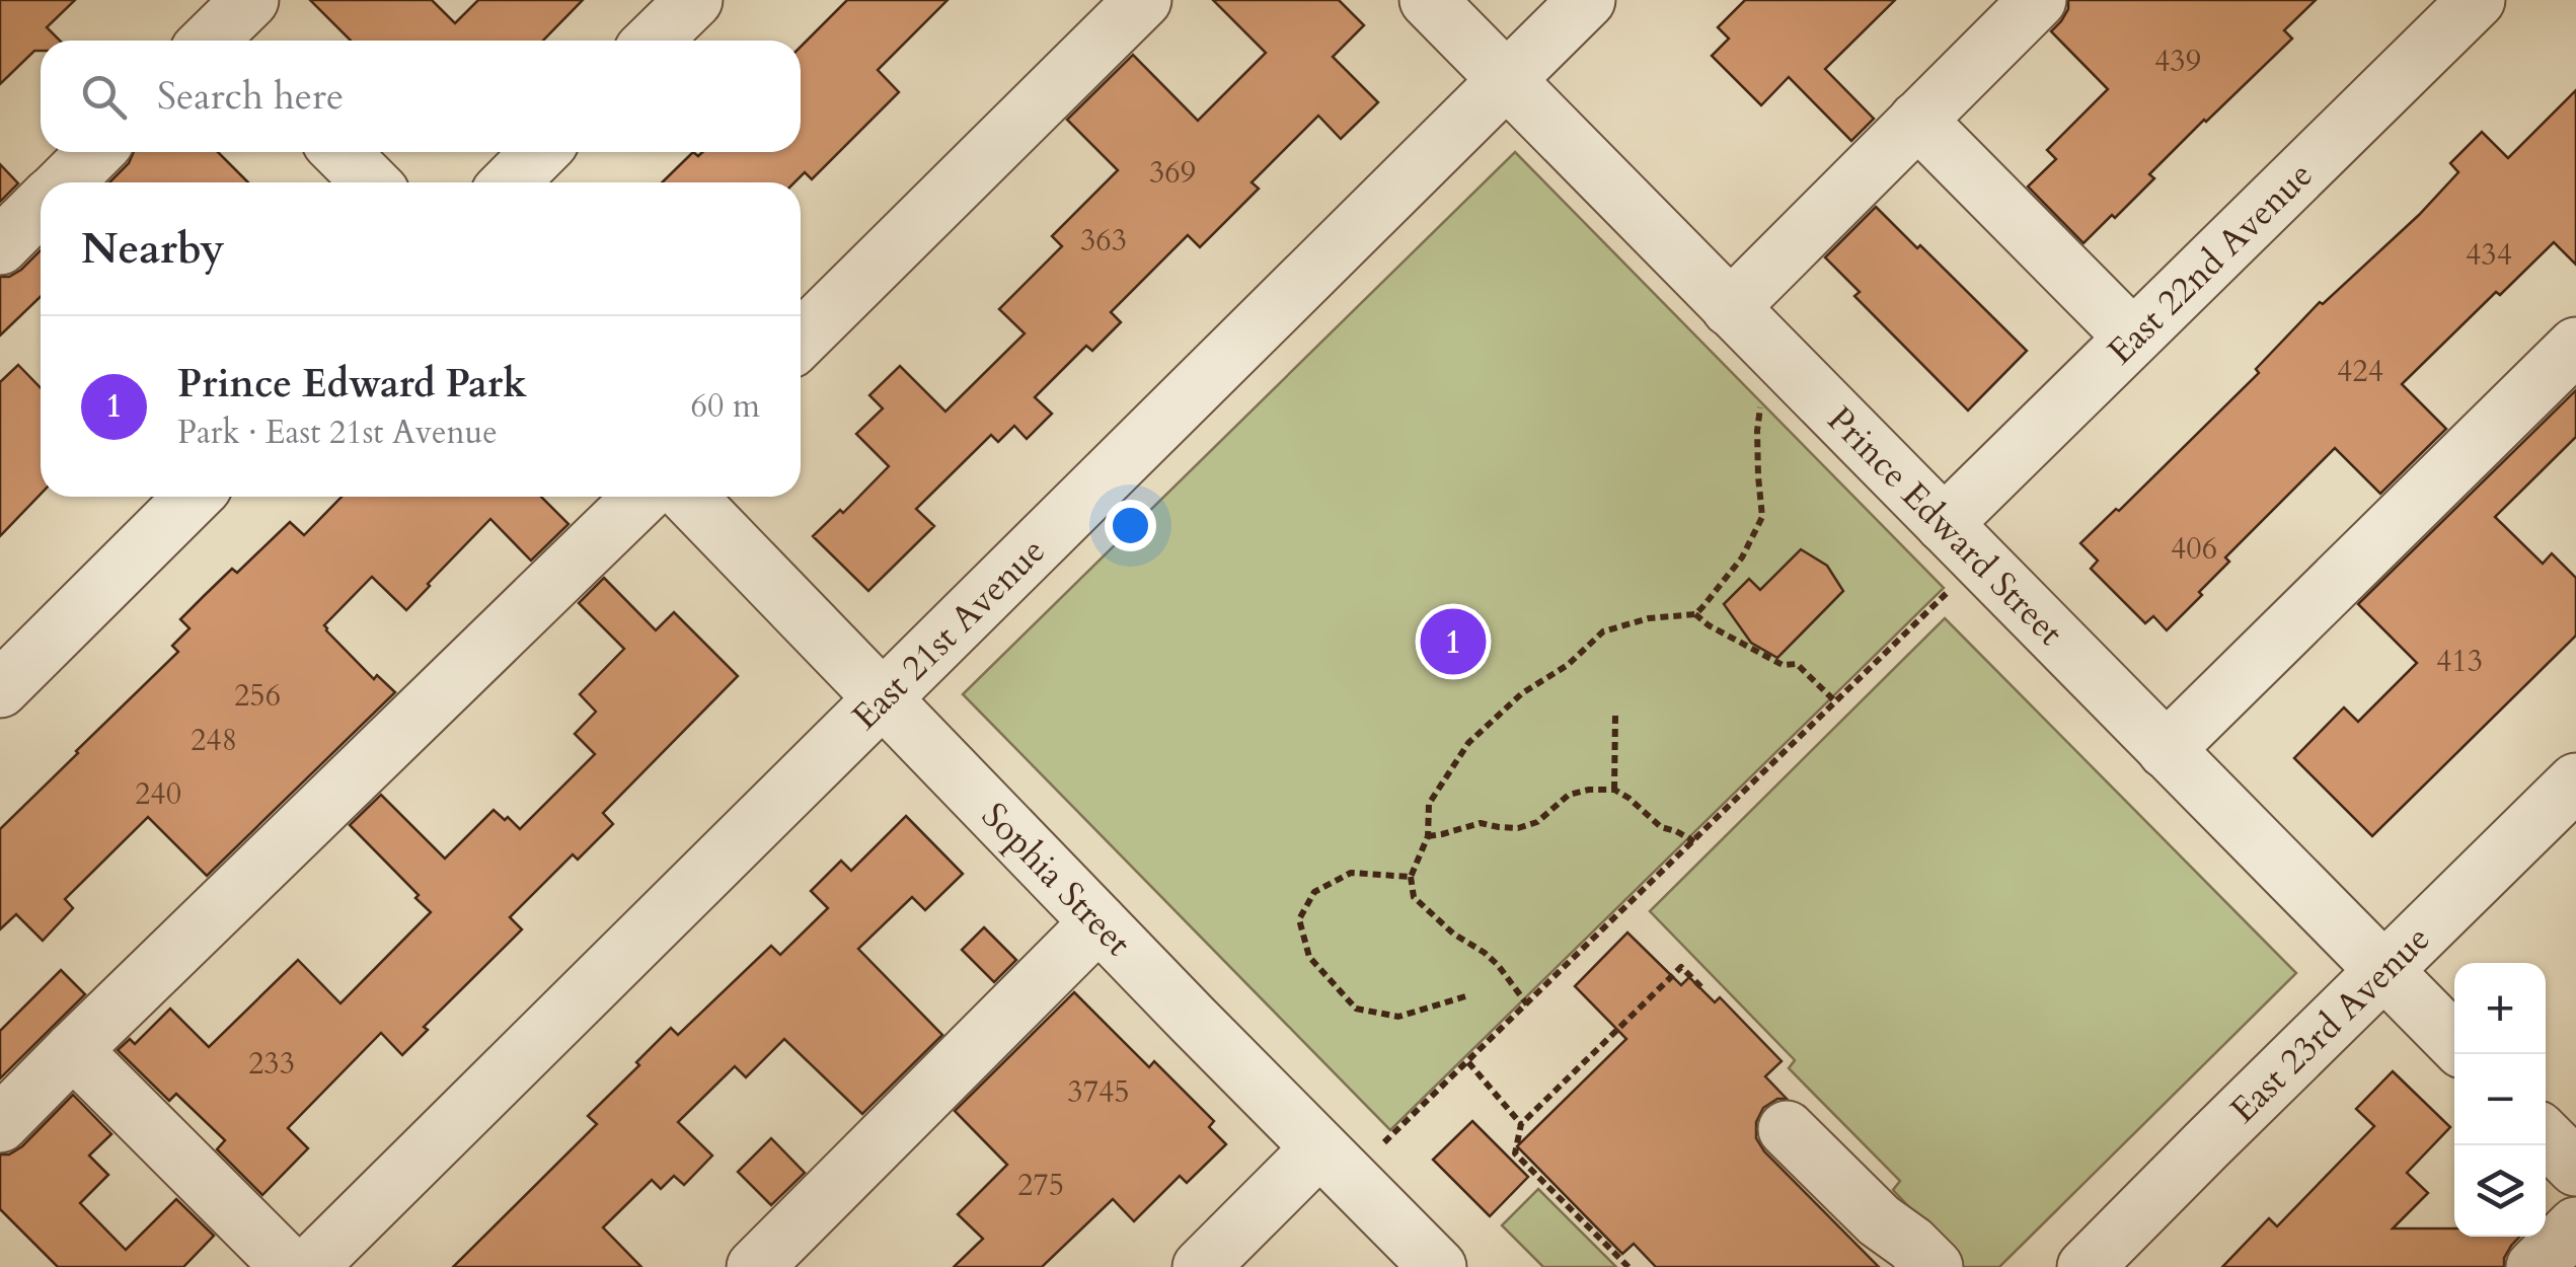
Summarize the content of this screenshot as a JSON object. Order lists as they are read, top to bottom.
{
  "streets": {
    "street": [
      "East 22nd Avenue",
      "Prince Edward Street",
      "East 21st Avenue",
      "Sophia Street",
      "East 23rd Avenue"
    ]
  },
  "crossings": [
    ["East 22nd Avenue", "Prince Edward Street"],
    ["Prince Edward Street", "East 21st Avenue"],
    ["Prince Edward Street", "East 23rd Avenue"],
    ["East 21st Avenue", "Sophia Street"]
  ],
  "house_numbers": [
    "439",
    "369",
    "363",
    "434",
    "424",
    "406",
    "413",
    "256",
    "248",
    "240",
    "233",
    "3745",
    "275"
  ],
  "page": {
    "search": "Search here",
    "heading": "Nearby",
    "list": [
      {
        "mark": "1",
        "name": "Prince Edward Park",
        "note": "Park · East 21st Avenue",
        "value": "60 m"
      }
    ],
    "pins": "1",
    "map_buttons": ["+", "−"]
  }
}
